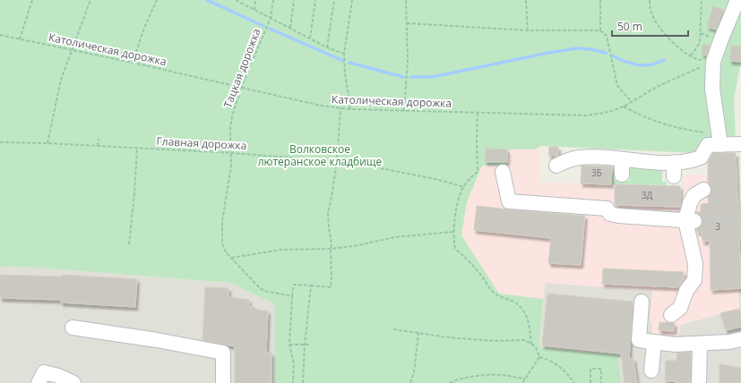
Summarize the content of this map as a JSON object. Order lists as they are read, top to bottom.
{
  "streets": {
    "path": ["Католическая дорожка", "Тацкая дорожка", "Главная дорожка"]
  },
  "crossings": [
    ["Католическая дорожка", "Тацкая дорожка"],
    ["Тацкая дорожка", "Главная дорожка"]
  ],
  "parks": ["Волковское лютеранское кладбище"],
  "house_numbers": ["3Б", "3Д", "3"],
  "scale_bar": "50 m"
}
